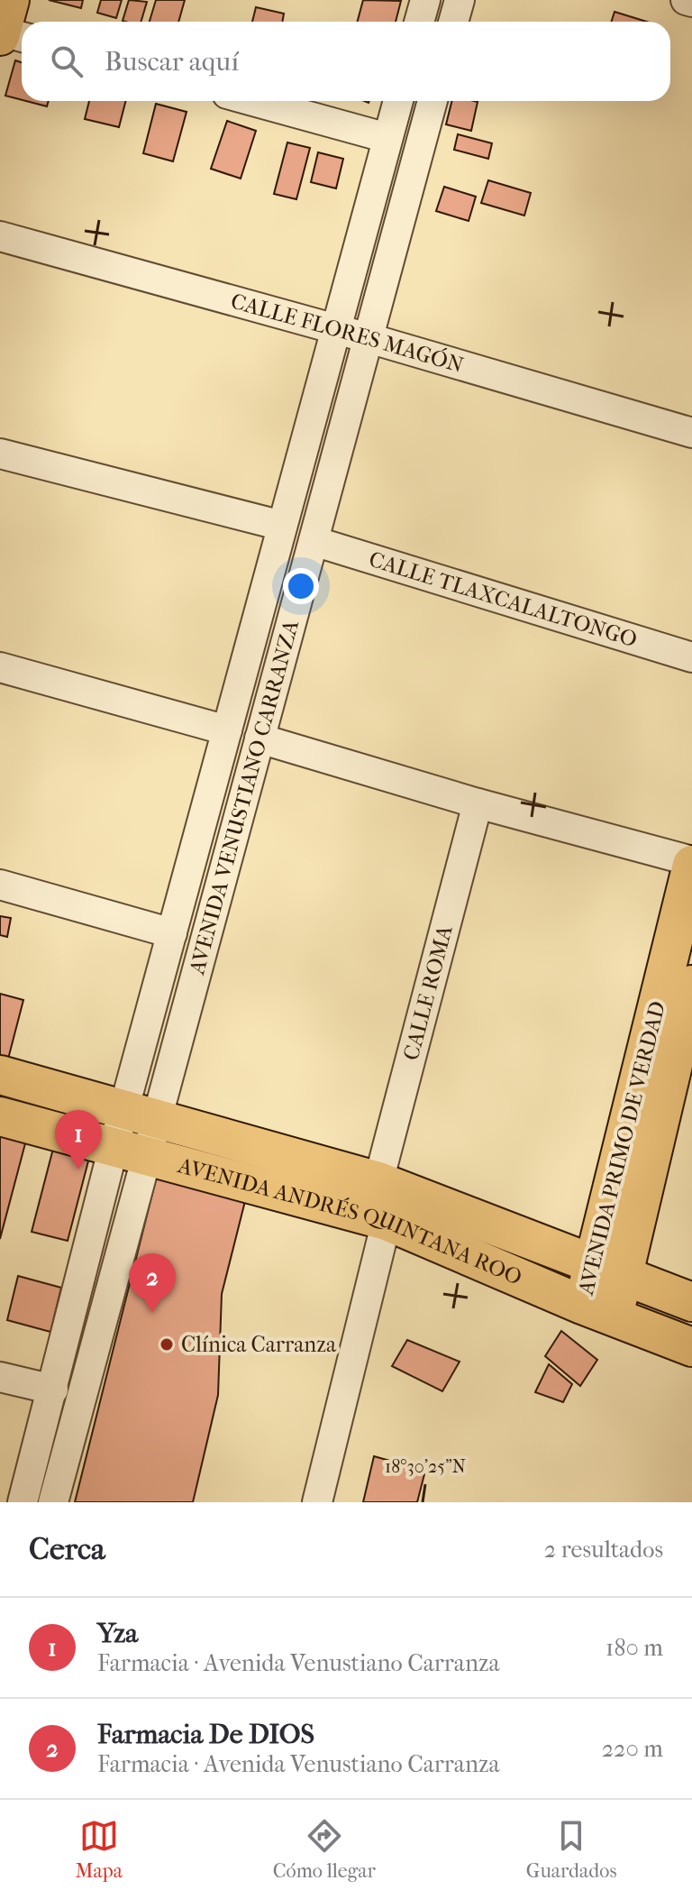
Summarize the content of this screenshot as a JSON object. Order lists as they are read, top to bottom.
{
  "streets": {
    "main road": ["AVENIDA PRIMO DE VERDAD", "AVENIDA ANDRÉS QUINTANA ROO"],
    "street": [
      "CALLE FLORES MAGÓN",
      "CALLE TLAXCALALTONGO",
      "AVENIDA VENUSTIANO CARRANZA",
      "CALLE ROMA"
    ]
  },
  "crossings": [
    ["CALLE FLORES MAGÓN", "AVENIDA VENUSTIANO CARRANZA"],
    ["CALLE TLAXCALALTONGO", "AVENIDA VENUSTIANO CARRANZA"],
    ["AVENIDA VENUSTIANO CARRANZA", "AVENIDA ANDRÉS QUINTANA ROO"],
    ["CALLE ROMA", "AVENIDA ANDRÉS QUINTANA ROO"],
    ["AVENIDA PRIMO DE VERDAD", "AVENIDA ANDRÉS QUINTANA ROO"]
  ],
  "places": ["Clínica Carranza"],
  "page": {
    "search": "Buscar aquí",
    "pins": ["1", "2"],
    "heading": ["Cerca", "2 resultados"],
    "list": [
      {
        "mark": "1",
        "name": "Yza",
        "note": "Farmacia · Avenida Venustiano Carranza",
        "value": "180 m"
      },
      {
        "mark": "2",
        "name": "Farmacia De DIOS",
        "note": "Farmacia · Avenida Venustiano Carranza",
        "value": "220 m"
      }
    ],
    "nav": ["Mapa", "Cómo llegar", "Guardados"]
  },
  "coordinates": ["18°30'25\"N"]
}
